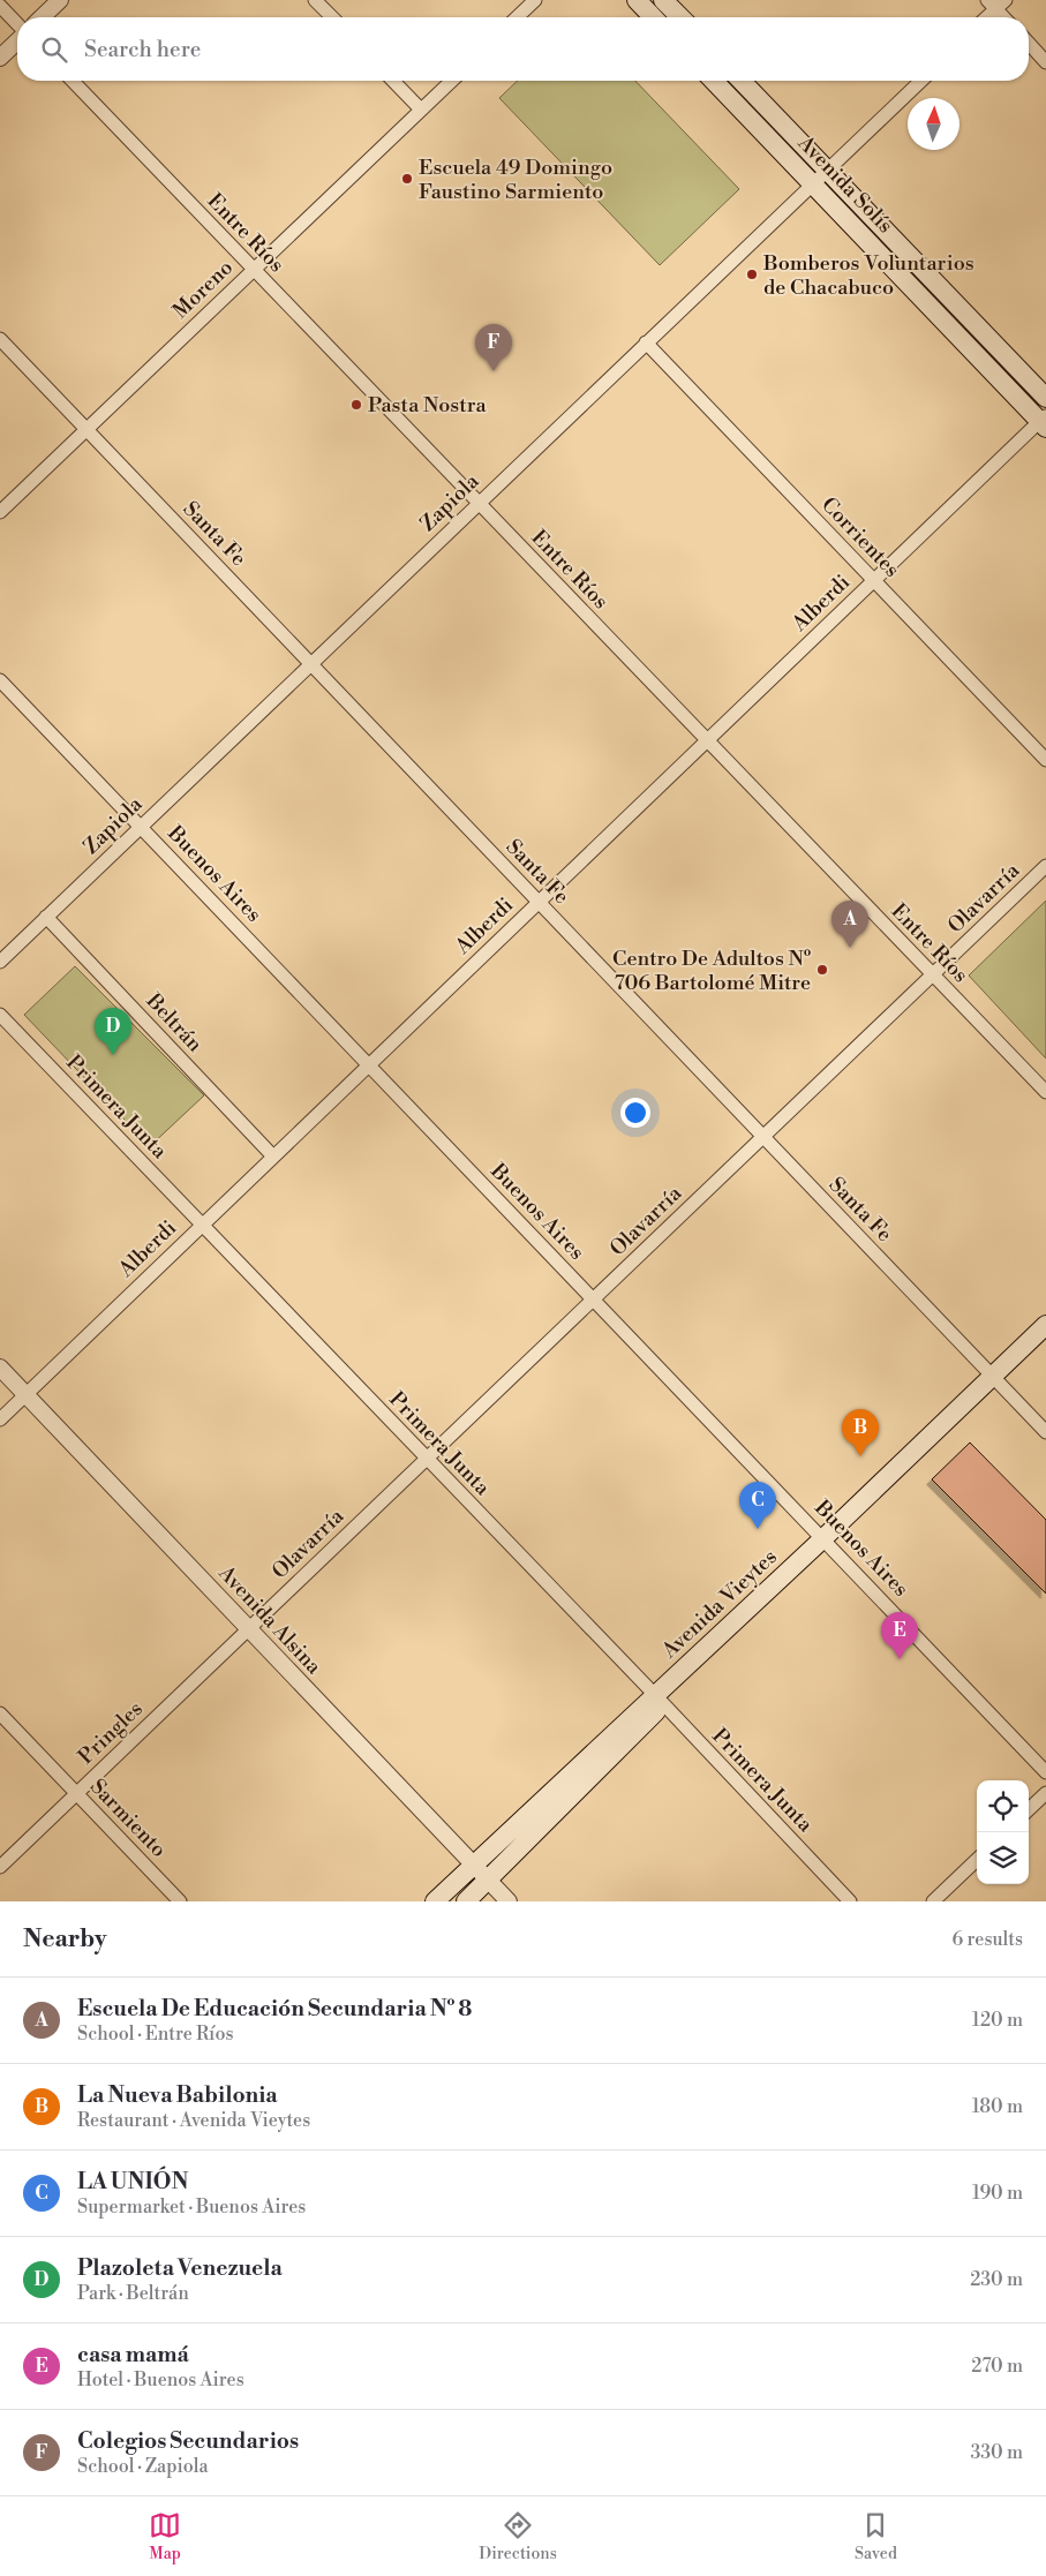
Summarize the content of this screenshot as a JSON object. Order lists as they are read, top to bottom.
{
  "streets": {
    "main road": ["Avenida Solís", "Avenida Vieytes"],
    "street": [
      "Entre Ríos",
      "Moreno",
      "Zapiola",
      "Santa Fe",
      "Corrientes",
      "Alberdi",
      "Buenos Aires",
      "Olavarría",
      "Beltrán",
      "Primera Junta",
      "Avenida Alsina",
      "Pringles",
      "Sarmiento"
    ]
  },
  "crossings": [
    ["Avenida Solís", "Zapiola"],
    ["Avenida Solís", "Alberdi"],
    ["Entre Ríos", "Moreno"],
    ["Entre Ríos", "Zapiola"],
    ["Entre Ríos", "Alberdi"],
    ["Entre Ríos", "Olavarría"],
    ["Moreno", "Santa Fe"],
    ["Zapiola", "Santa Fe"],
    ["Zapiola", "Corrientes"],
    ["Zapiola", "Buenos Aires"],
    ["Zapiola", "Beltrán"],
    ["Santa Fe", "Alberdi"],
    ["Santa Fe", "Olavarría"],
    ["Santa Fe", "Avenida Vieytes"],
    ["Corrientes", "Alberdi"],
    ["Alberdi", "Buenos Aires"],
    ["Alberdi", "Beltrán"],
    ["Alberdi", "Primera Junta"],
    ["Alberdi", "Avenida Alsina"],
    ["Buenos Aires", "Olavarría"],
    ["Buenos Aires", "Avenida Vieytes"],
    ["Olavarría", "Primera Junta"],
    ["Olavarría", "Avenida Alsina"],
    ["Olavarría", "Pringles"],
    ["Primera Junta", "Avenida Vieytes"],
    ["Avenida Vieytes", "Avenida Alsina"],
    ["Avenida Alsina", "Pringles"],
    ["Pringles", "Sarmiento"]
  ],
  "places": [
    "Escuela 49 Domingo Faustino Sarmiento",
    "Bomberos Voluntarios de Chacabuco",
    "Pasta Nostra",
    "Centro De Adultos Nº 706 Bartolomé Mitre"
  ],
  "north": "top",
  "page": {
    "search": "Search here",
    "pins": [
      "F",
      "A",
      "D",
      "B",
      "C",
      "E"
    ],
    "heading": ["Nearby", "6 results"],
    "list": [
      {
        "mark": "A",
        "name": "Escuela De Educación Secundaria Nº 8",
        "note": "School · Entre Ríos",
        "value": "120 m"
      },
      {
        "mark": "B",
        "name": "La Nueva Babilonia",
        "note": "Restaurant · Avenida Vieytes",
        "value": "180 m"
      },
      {
        "mark": "C",
        "name": "LA UNIÓN",
        "note": "Supermarket · Buenos Aires",
        "value": "190 m"
      },
      {
        "mark": "D",
        "name": "Plazoleta Venezuela",
        "note": "Park · Beltrán",
        "value": "230 m"
      },
      {
        "mark": "E",
        "name": "casa mamá",
        "note": "Hotel · Buenos Aires",
        "value": "270 m"
      },
      {
        "mark": "F",
        "name": "Colegios Secundarios",
        "note": "School · Zapiola",
        "value": "330 m"
      }
    ],
    "nav": ["Map", "Directions", "Saved"]
  }
}
